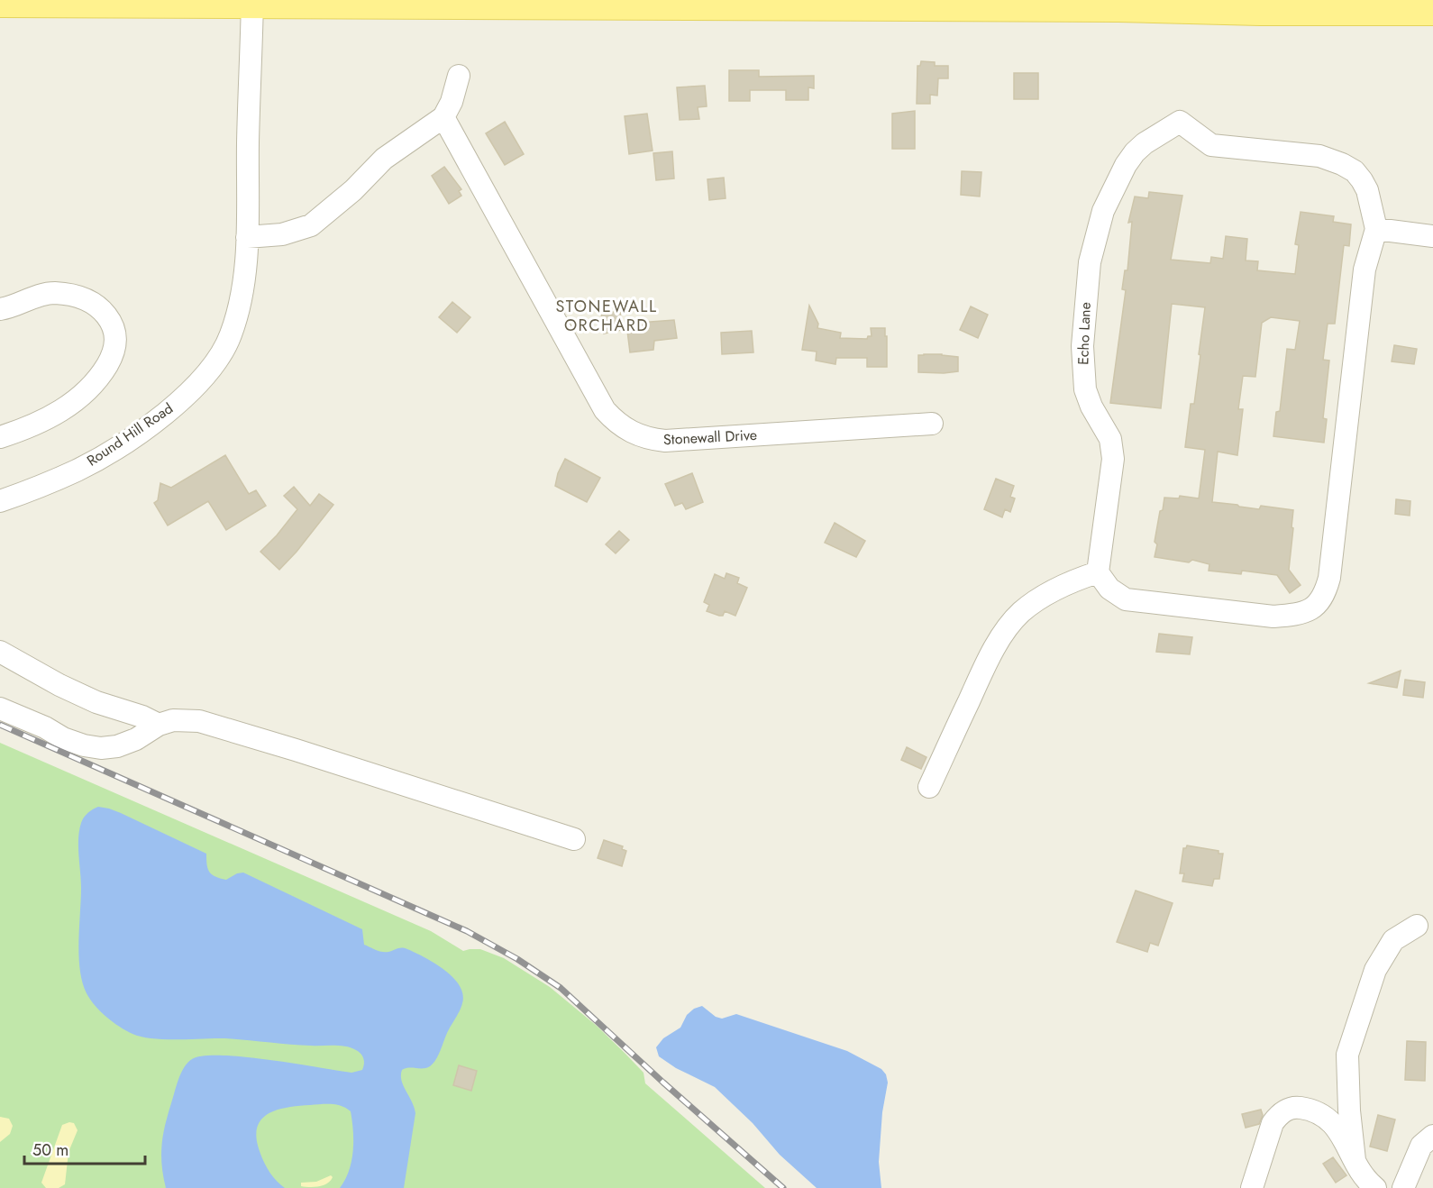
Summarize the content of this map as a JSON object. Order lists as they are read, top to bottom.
{
  "streets": {
    "street": ["Echo Lane", "Round Hill Road", "Stonewall Drive"]
  },
  "districts": ["STONEWALL ORCHARD"],
  "scale_bar": "50 m"
}
